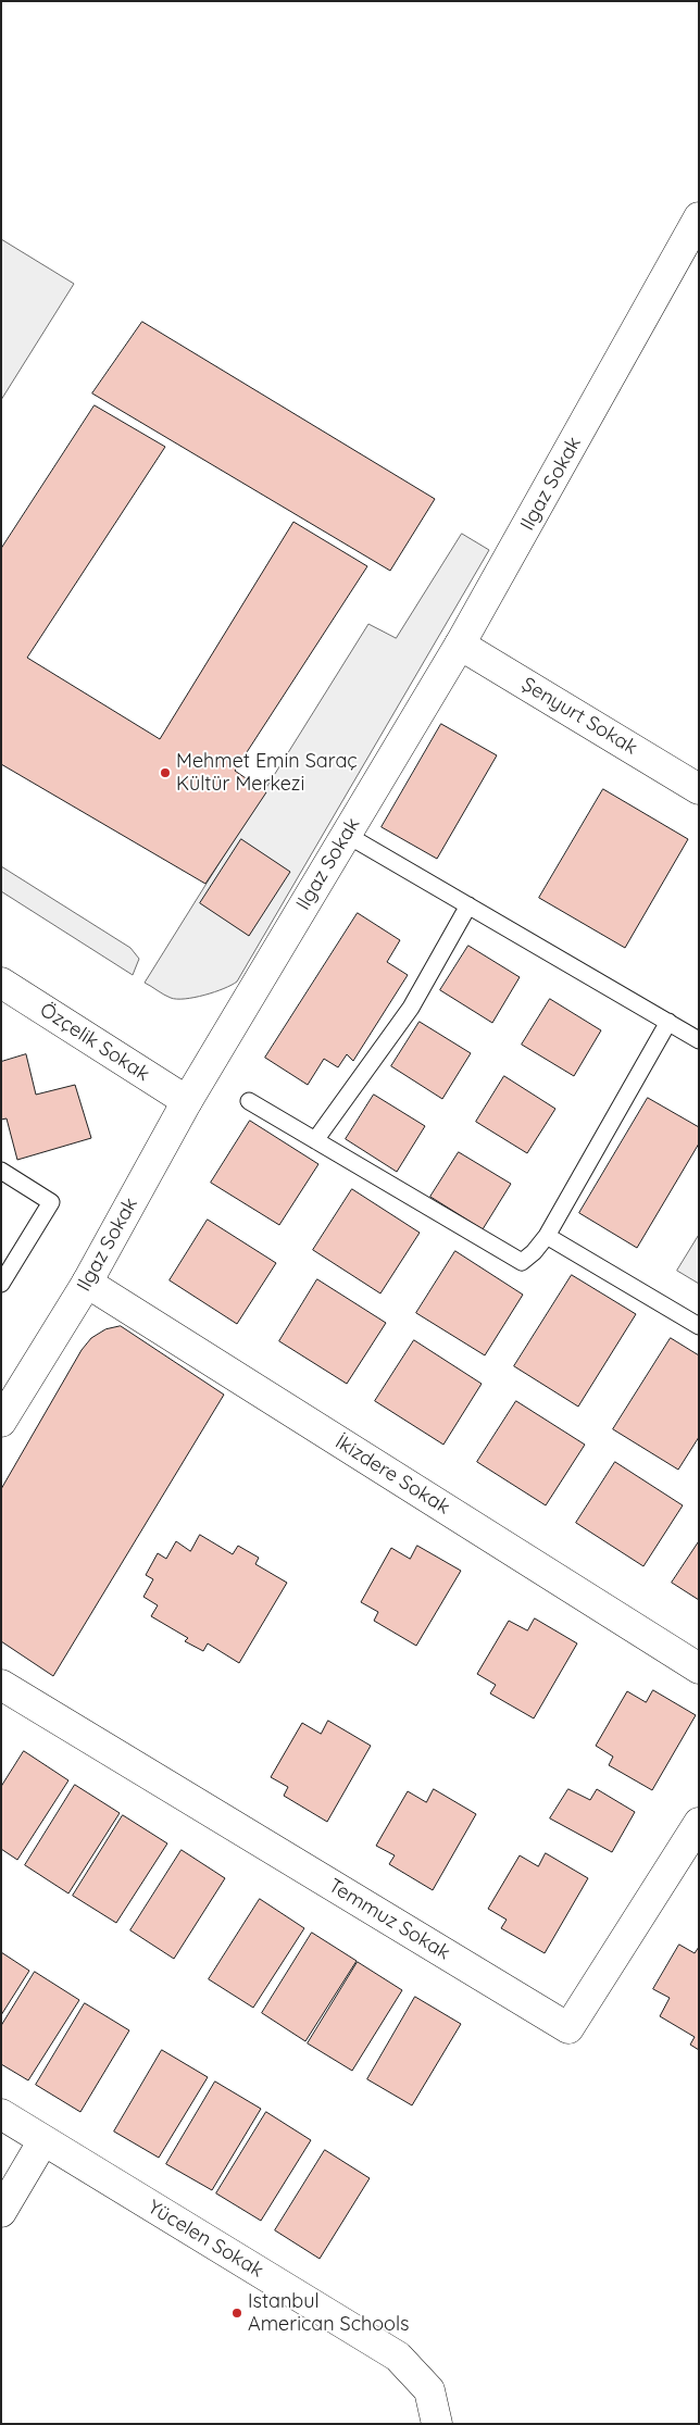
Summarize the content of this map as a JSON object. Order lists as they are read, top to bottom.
{
  "streets": {
    "street": [
      "Ilgaz Sokak",
      "Şenyurt Sokak",
      "Özçelik Sokak",
      "İkizdere Sokak",
      "Temmuz Sokak",
      "Yücelen Sokak"
    ]
  },
  "crossings": [
    ["Ilgaz Sokak", "Şenyurt Sokak"],
    ["Ilgaz Sokak", "Özçelik Sokak"],
    ["Ilgaz Sokak", "İkizdere Sokak"]
  ],
  "places": ["Mehmet Emin Saraç Kültür Merkezi", "Istanbul American Schools"]
}
